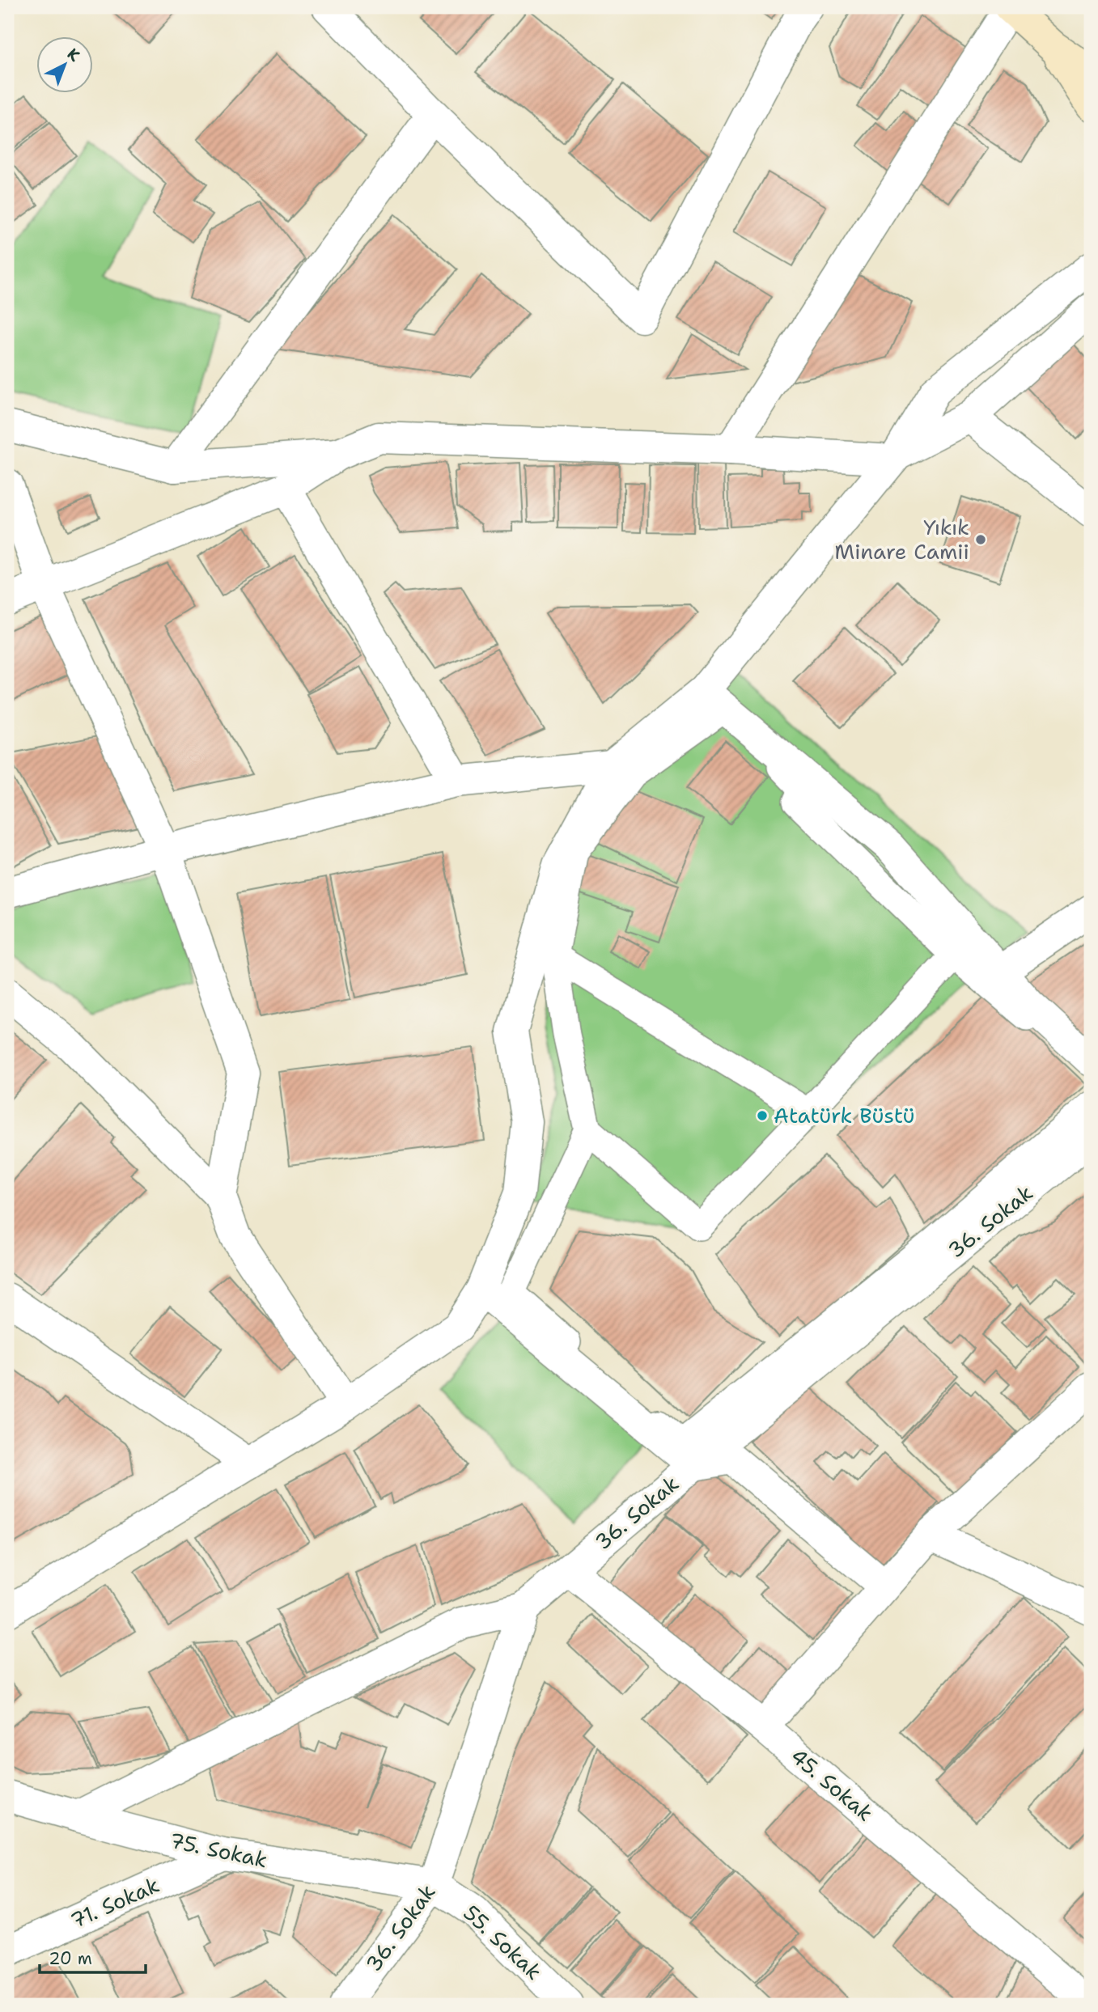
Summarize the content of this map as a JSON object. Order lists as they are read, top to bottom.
{
  "streets": {
    "street": [
      "36. Sokak",
      "45. Sokak",
      "75. Sokak",
      "71. Sokak",
      "55. Sokak"
    ]
  },
  "crossings": [
    ["36. Sokak", "45. Sokak"],
    ["36. Sokak", "75. Sokak"],
    ["36. Sokak", "55. Sokak"],
    ["75. Sokak", "71. Sokak"],
    ["75. Sokak", "55. Sokak"]
  ],
  "places": ["Yıkık Minare Camii", "Atatürk Büstü"],
  "scale_bar": "20 m",
  "north": "top right"
}
